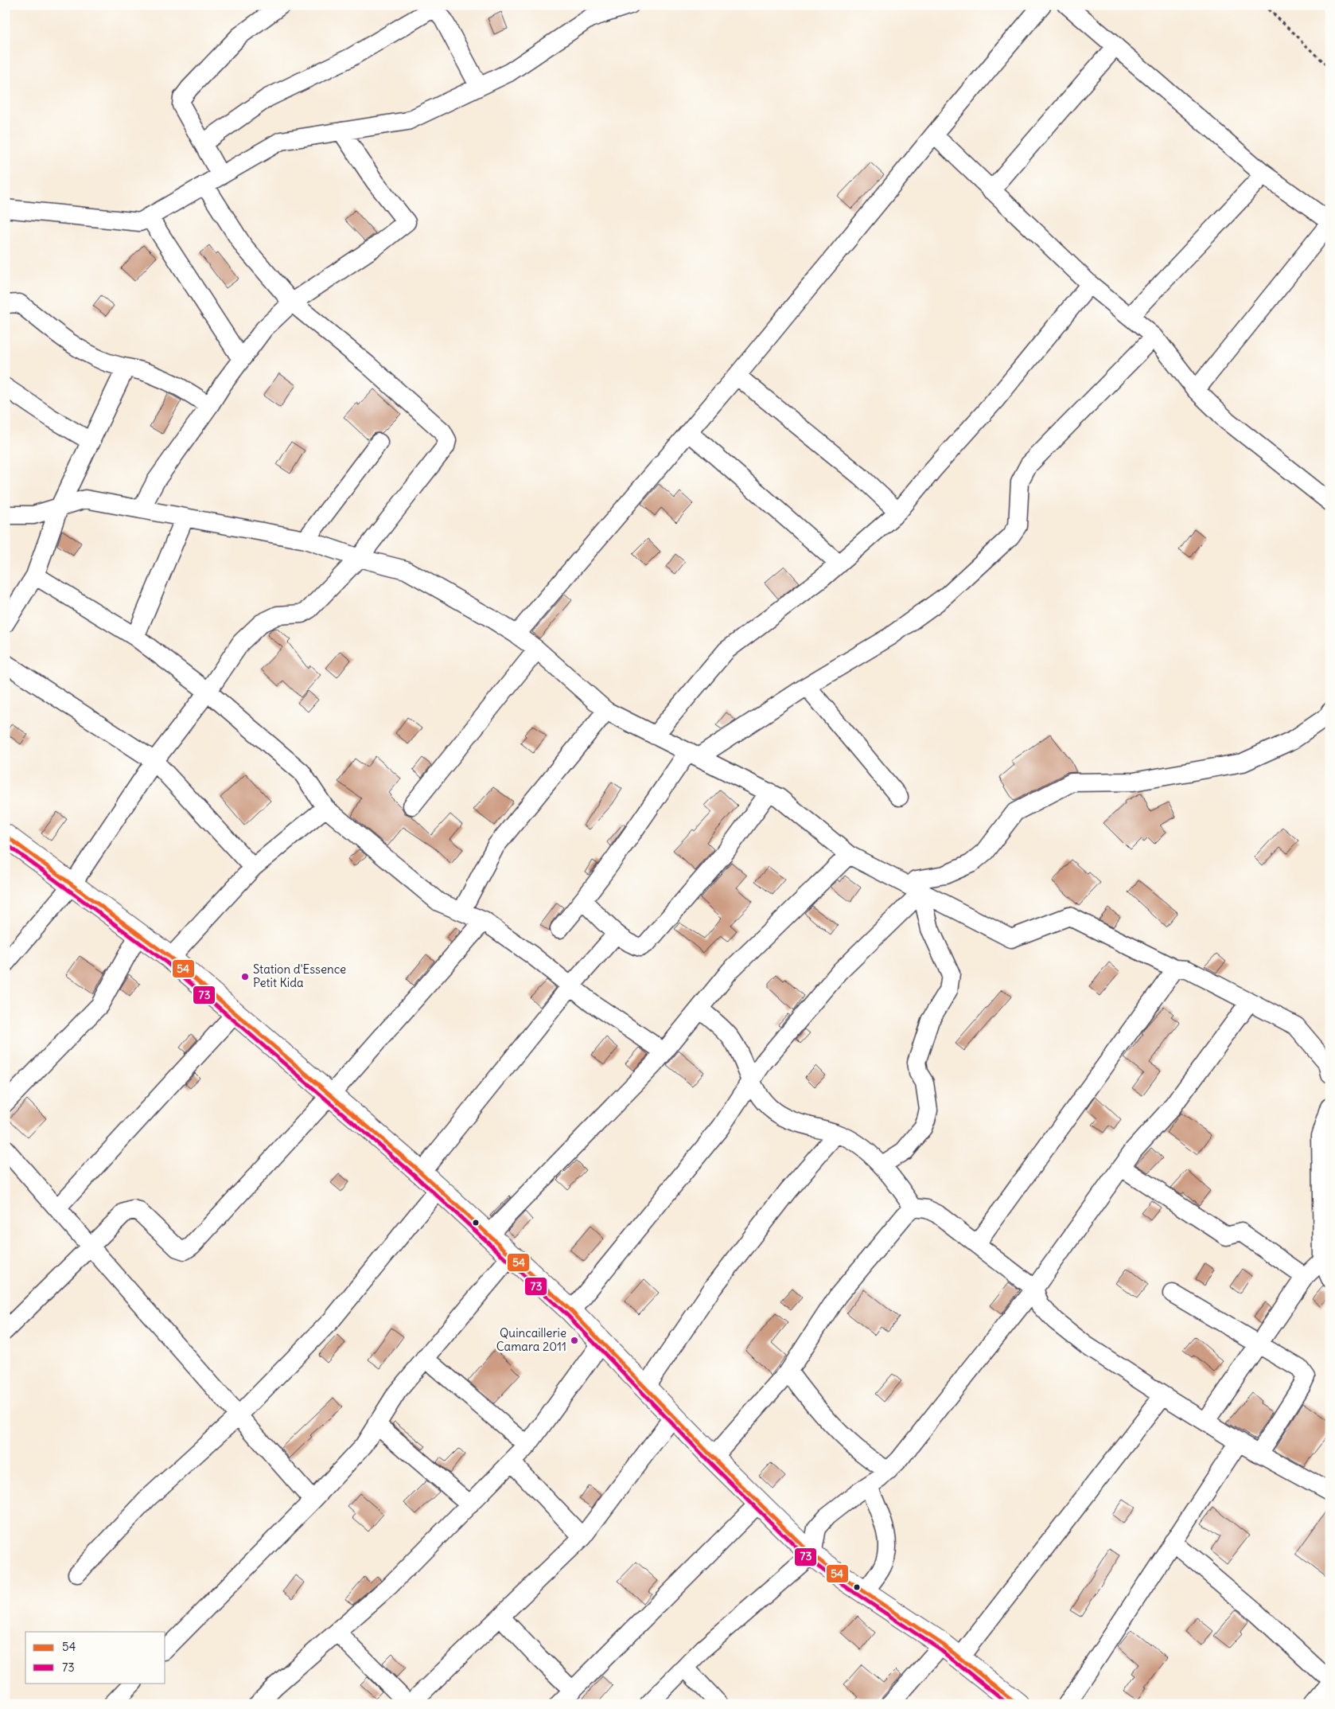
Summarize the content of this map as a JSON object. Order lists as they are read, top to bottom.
{
  "places": ["Station d'Essence Petit Kida", "Quincaillerie Camara 2011"],
  "lines": ["transit line 54", "transit line 73"],
  "legend": ["54", "73"]
}
